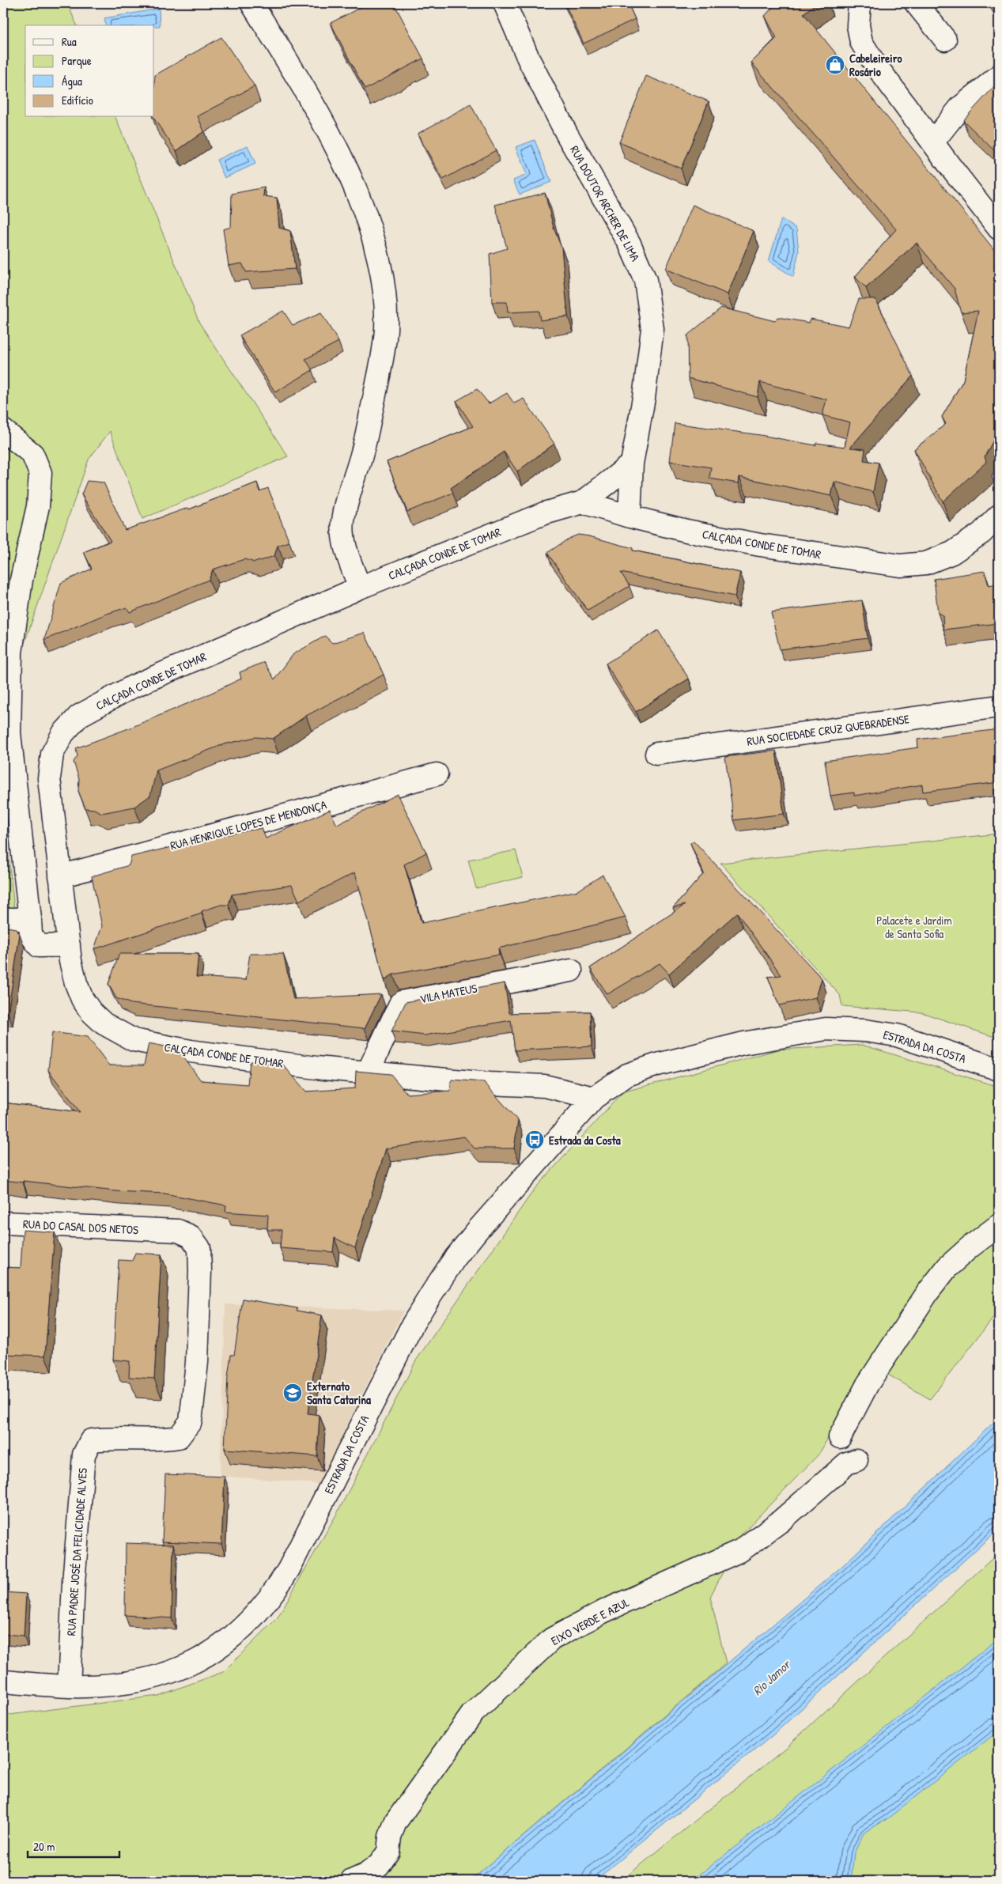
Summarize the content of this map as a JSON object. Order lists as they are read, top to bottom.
{
  "streets": {
    "street": [
      "RUA DOUTOR ARCHER DE LIMA",
      "CALÇADA CONDE DE TOMAR",
      "RUA SOCIEDADE CRUZ QUEBRADENSE",
      "RUA HENRIQUE LOPES DE MENDONÇA",
      "VILA MATEUS",
      "ESTRADA DA COSTA",
      "RUA DO CASAL DOS NETOS",
      "RUA PADRE JOSÉ DA FELICIDADE ALVES",
      "EIXO VERDE E AZUL"
    ]
  },
  "crossings": [
    ["RUA DOUTOR ARCHER DE LIMA", "CALÇADA CONDE DE TOMAR"],
    ["CALÇADA CONDE DE TOMAR", "RUA HENRIQUE LOPES DE MENDONÇA"],
    ["CALÇADA CONDE DE TOMAR", "VILA MATEUS"],
    ["CALÇADA CONDE DE TOMAR", "ESTRADA DA COSTA"],
    ["ESTRADA DA COSTA", "RUA PADRE JOSÉ DA FELICIDADE ALVES"],
    ["RUA DO CASAL DOS NETOS", "RUA PADRE JOSÉ DA FELICIDADE ALVES"]
  ],
  "water": ["Rio Jamor"],
  "parks": ["Palacete e Jardim de Santa Sofia"],
  "places": {
    "shop": ["Cabeleireiro Rosário"],
    "bus stop": ["Estrada da Costa"],
    "school or university": ["Externato Santa Catarina"]
  },
  "legend": [
    "Rua",
    "Parque",
    "Água",
    "Edifício"
  ],
  "scale_bar": "20 m"
}
